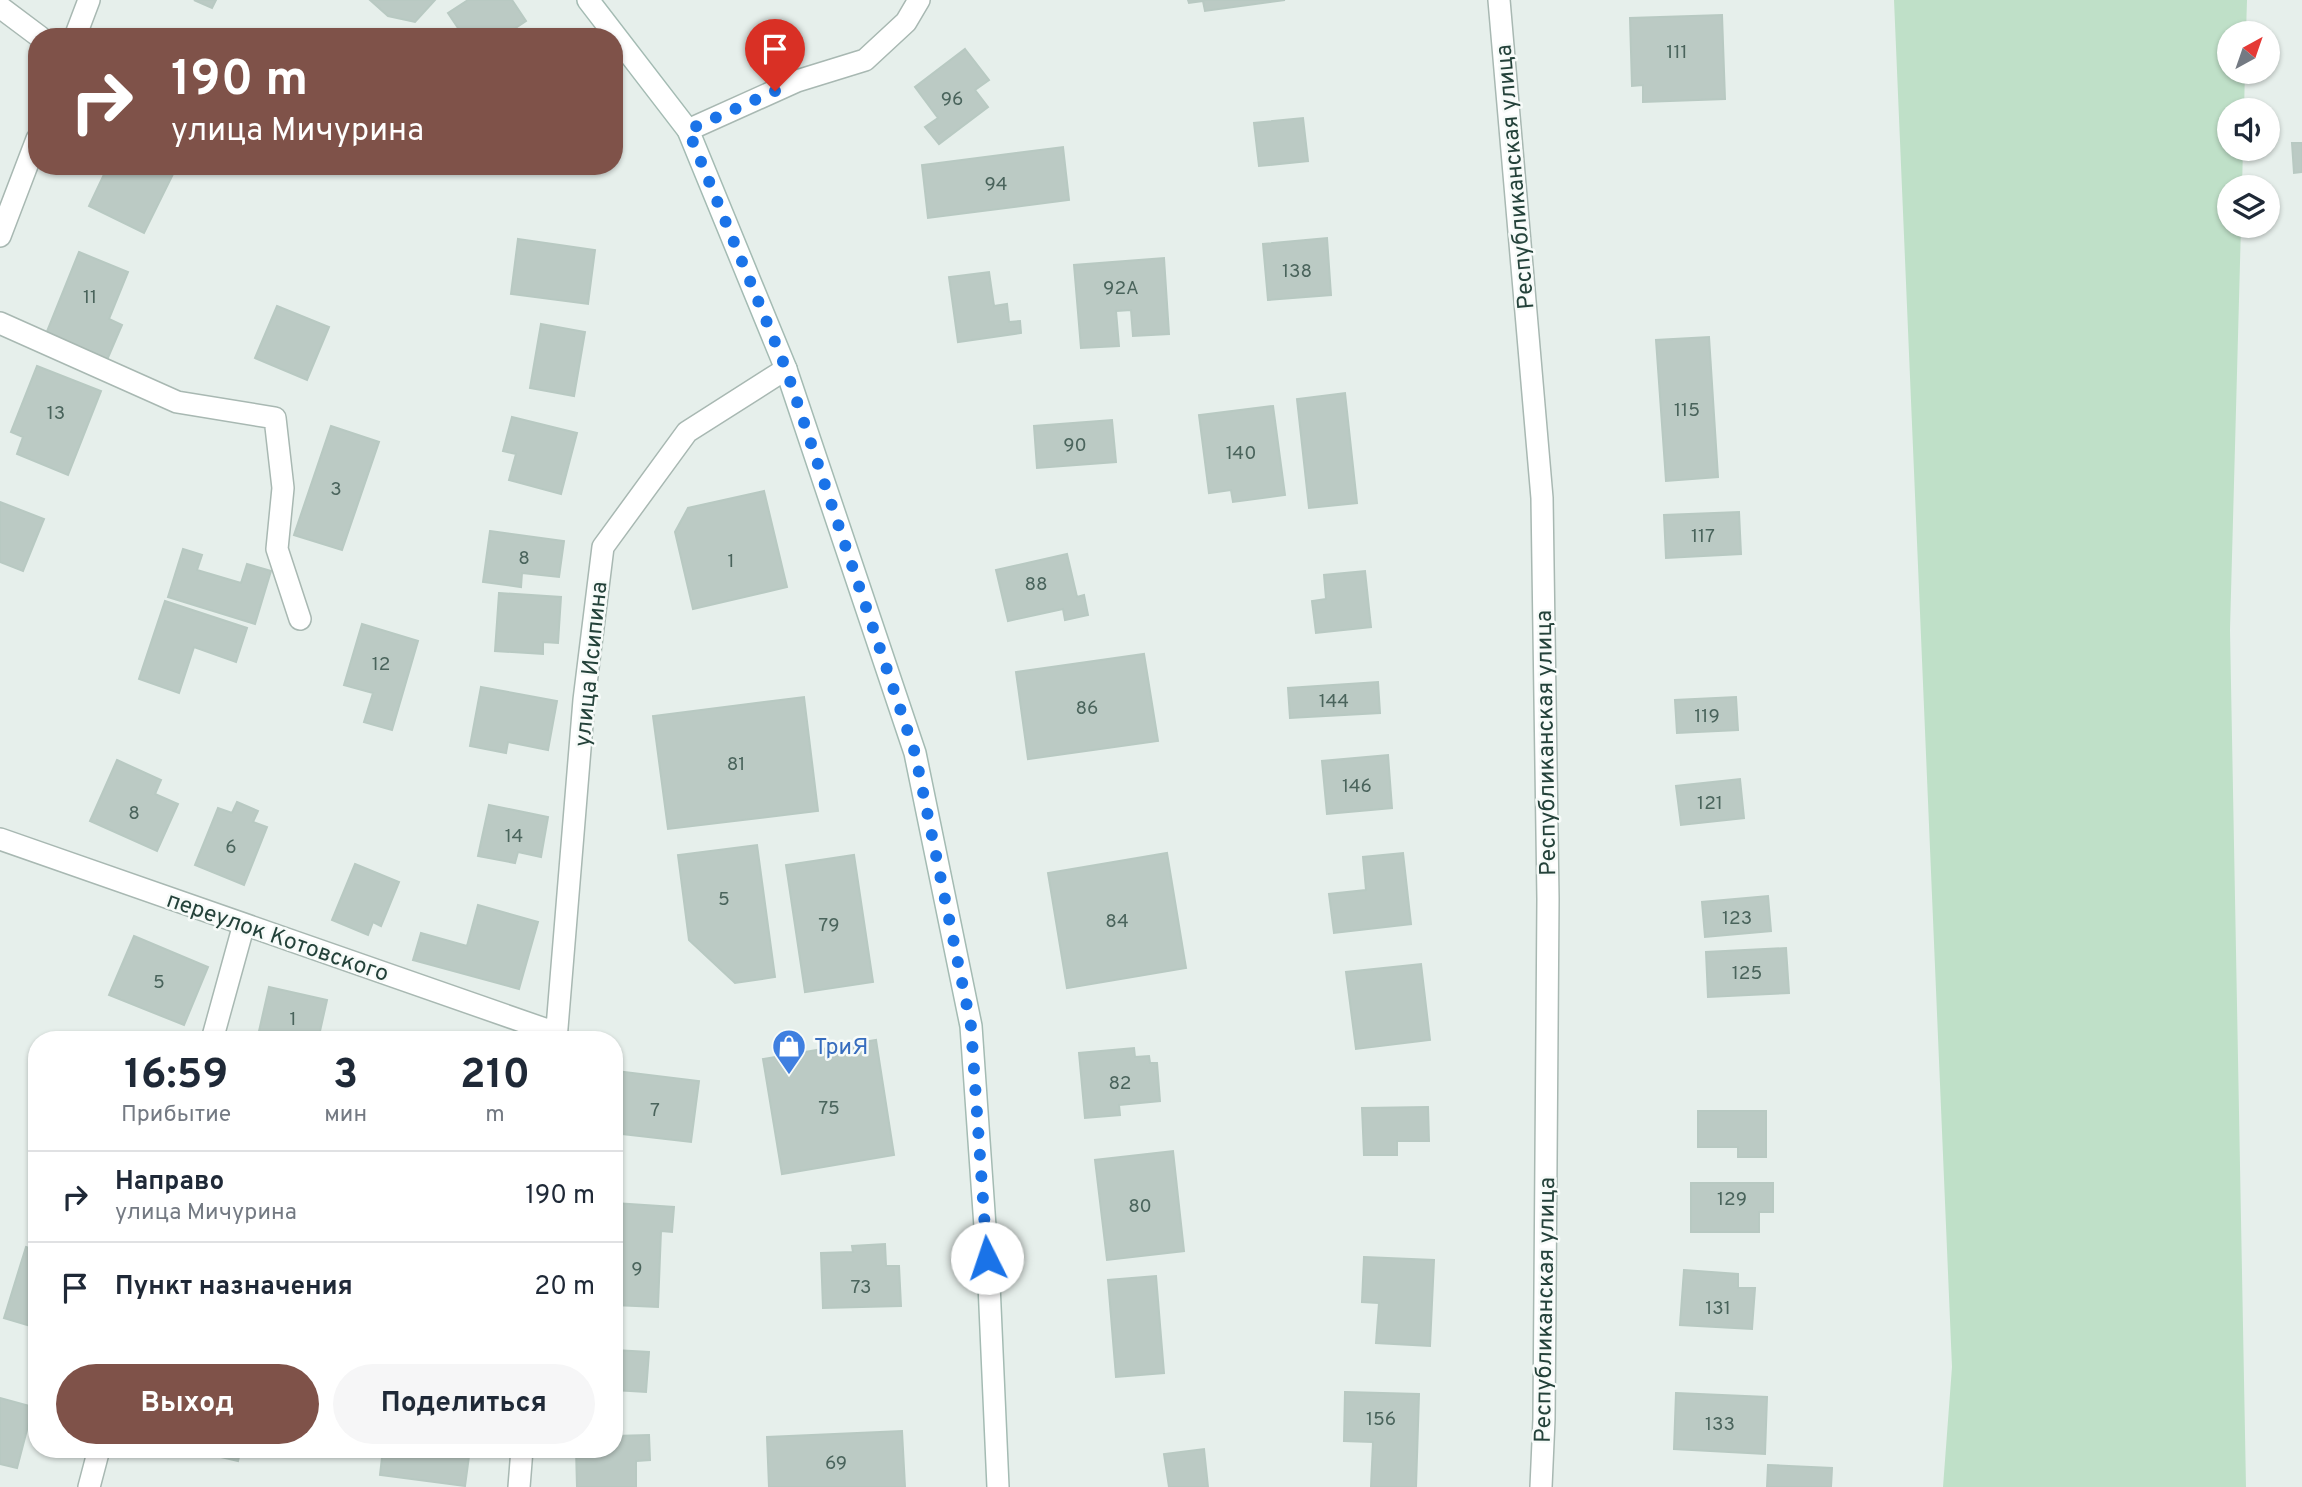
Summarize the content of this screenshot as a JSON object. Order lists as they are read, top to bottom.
{
  "streets": {
    "street": ["Республиканская улица", "улица Исипина", "переулок Котовского"]
  },
  "places": {
    "shop": ["ТриЯ"]
  },
  "house_numbers": [
    "111",
    "96",
    "94",
    "138",
    "92А",
    "11",
    "115",
    "13",
    "90",
    "140",
    "3",
    "117",
    "8",
    "1",
    "88",
    "12",
    "144",
    "86",
    "119",
    "81",
    "146",
    "121",
    "8",
    "14",
    "6",
    "5",
    "123",
    "84",
    "79",
    "125",
    "5",
    "1",
    "82",
    "75",
    "7",
    "129",
    "80",
    "9",
    "73",
    "131",
    "156",
    "133",
    "69"
  ],
  "north": "top right",
  "page": {
    "turn": ["190 m", "улица Мичурина"],
    "eta": [
      "16:59",
      "Прибытие",
      "3",
      "мин",
      "210",
      "m"
    ],
    "list": [
      {
        "name": "Направо",
        "note": "улица Мичурина",
        "value": "190 m"
      },
      {
        "name": "Пункт назначения",
        "value": "20 m"
      }
    ],
    "buttons": ["Выход", "Поделиться"]
  }
}
